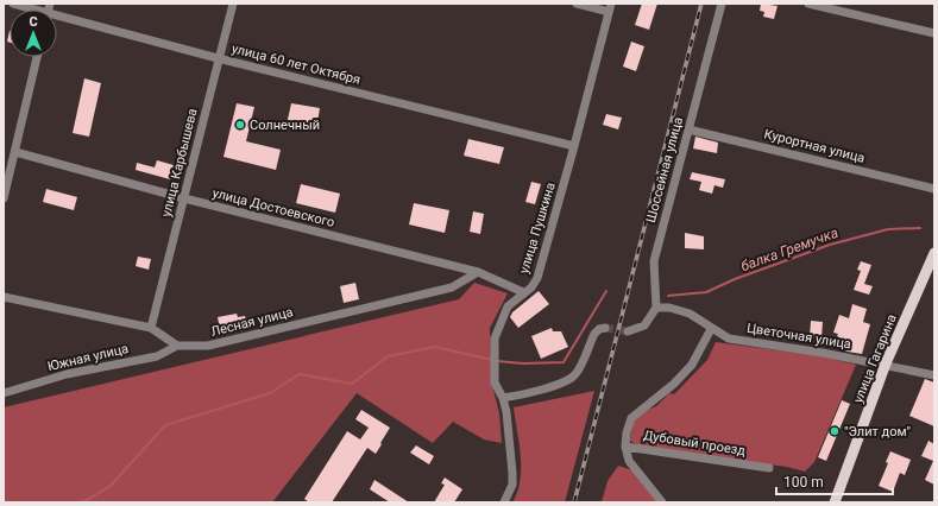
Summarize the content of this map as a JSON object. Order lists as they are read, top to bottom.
{
  "streets": {
    "main road": ["улица Гагарина"],
    "street": [
      "улица 60 лет Октября",
      "Курортная улица",
      "улица Карбышева",
      "Шоссейная улица",
      "улица Достоевского",
      "улица Пушкина",
      "Лесная улица",
      "Цветочная улица",
      "Южная улица",
      "Дубовый проезд"
    ]
  },
  "crossings": [
    ["улица 60 лет Октября", "улица Карбышева"],
    ["улица 60 лет Октября", "улица Пушкина"],
    ["Курортная улица", "Шоссейная улица"],
    ["улица Карбышева", "улица Достоевского"],
    ["Шоссейная улица", "Цветочная улица"],
    ["улица Достоевского", "улица Пушкина"],
    ["улица Достоевского", "Лесная улица"],
    ["Лесная улица", "Южная улица"],
    ["Цветочная улица", "улица Гагарина"]
  ],
  "water": ["балка Гремучка"],
  "places": ["Солнечный", "\"Элит дом\""],
  "scale_bar": "100 m",
  "north": "top"
}
